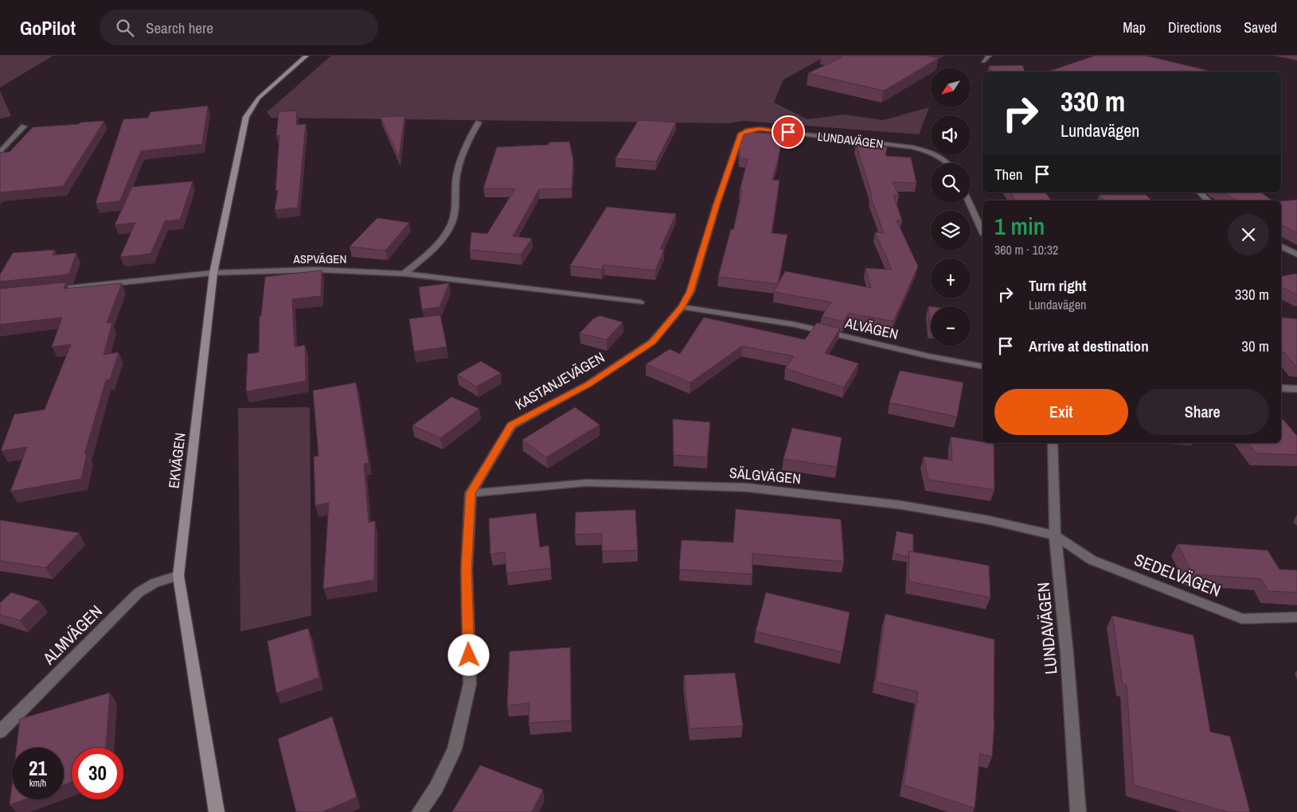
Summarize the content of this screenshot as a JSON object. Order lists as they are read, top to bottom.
{
  "streets": {
    "street": [
      "LUNDAVÄGEN",
      "ASPVÄGEN",
      "ALVÄGEN",
      "KASTANJEVÄGEN",
      "EKVÄGEN",
      "SÄLGVÄGEN",
      "SEDELVÄGEN",
      "ALMVÄGEN"
    ]
  },
  "crossings": [
    ["LUNDAVÄGEN", "KASTANJEVÄGEN"],
    ["LUNDAVÄGEN", "SÄLGVÄGEN"],
    ["LUNDAVÄGEN", "SEDELVÄGEN"],
    ["ASPVÄGEN", "EKVÄGEN"],
    ["ALVÄGEN", "KASTANJEVÄGEN"],
    ["KASTANJEVÄGEN", "SÄLGVÄGEN"],
    ["EKVÄGEN", "ALMVÄGEN"],
    ["SÄLGVÄGEN", "SEDELVÄGEN"]
  ],
  "north": "bottom left",
  "page": {
    "header": "GoPilot",
    "search": "Search here",
    "nav": ["Map", "Directions", "Saved"],
    "map_buttons": ["+", "−"],
    "turn": ["330 m", "Lundavägen"],
    "then": "Then",
    "heading": ["1 min", "360 m · 10:32"],
    "list": [
      {
        "name": "Turn right",
        "note": "Lundavägen",
        "value": "330 m"
      },
      {
        "name": "Arrive at destination",
        "value": "30 m"
      }
    ],
    "buttons": ["Exit", "Share"],
    "speed": "21 km/h",
    "limit": "30"
  }
}
